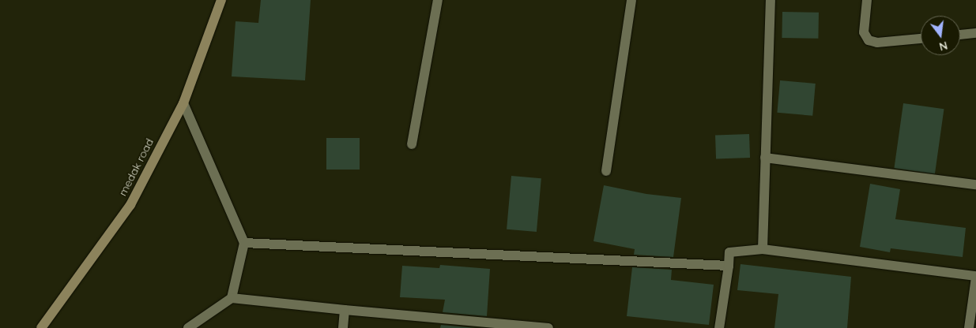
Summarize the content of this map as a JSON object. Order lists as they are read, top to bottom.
{
  "streets": {
    "street": ["medak road"]
  },
  "north": "bottom"
}
